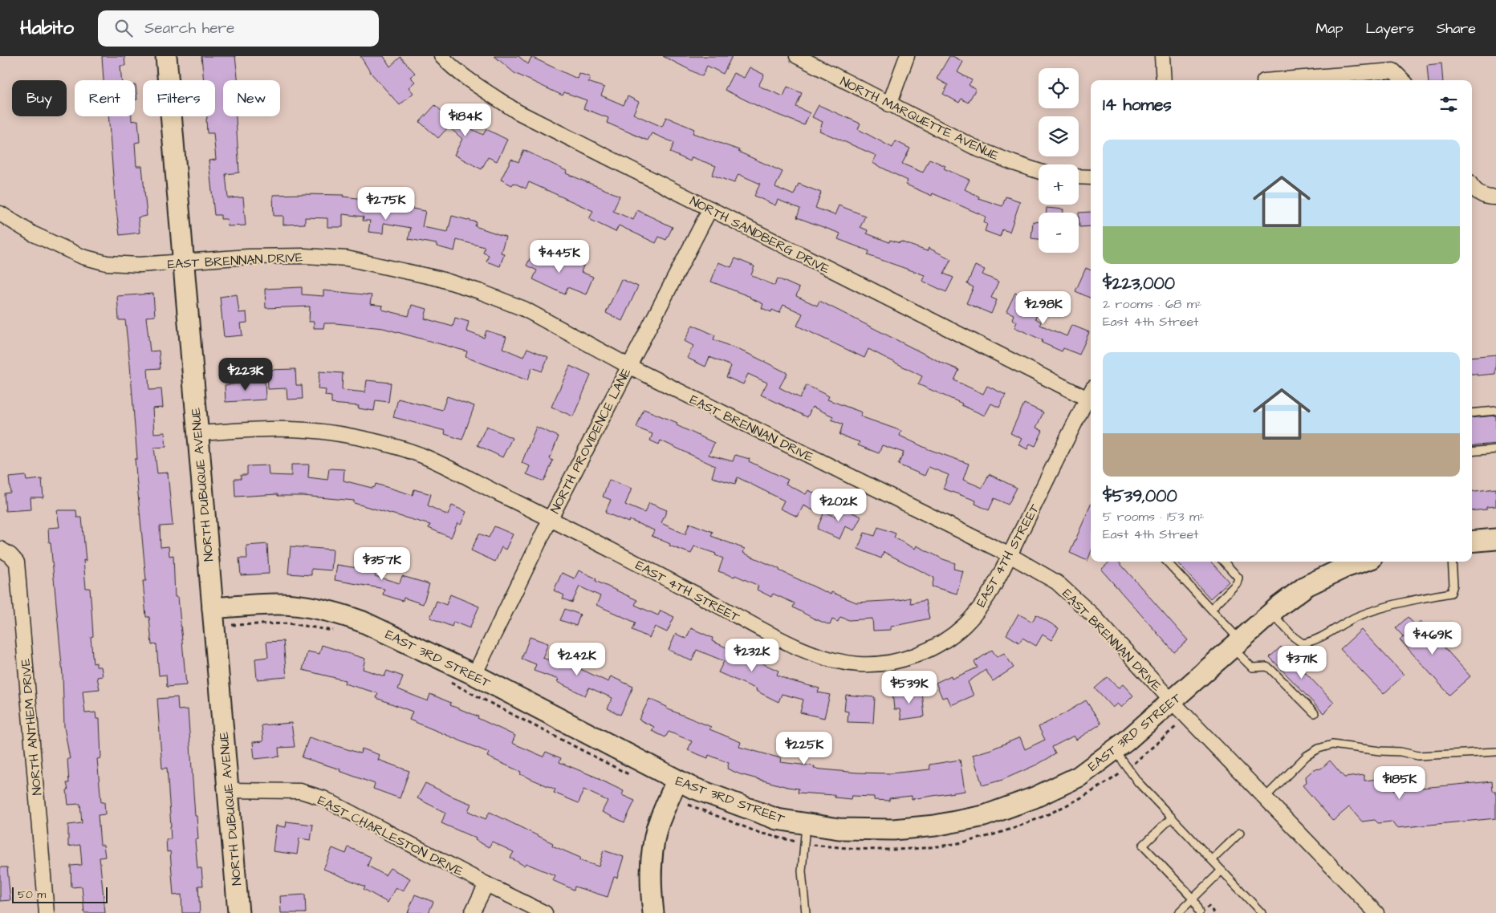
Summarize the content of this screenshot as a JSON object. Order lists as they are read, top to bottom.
{
  "streets": {
    "street": [
      "NORTH MARQUETTE AVENUE",
      "NORTH SANDBERG DRIVE",
      "EAST BRENNAN DRIVE",
      "NORTH PROVIDENCE LANE",
      "NORTH DUBUQUE AVENUE",
      "EAST 4TH STREET",
      "EAST 3RD STREET",
      "NORTH ANTHEM DRIVE",
      "EAST CHARLESTON DRIVE"
    ]
  },
  "crossings": [
    ["NORTH SANDBERG DRIVE", "NORTH PROVIDENCE LANE"],
    ["NORTH SANDBERG DRIVE", "EAST 4TH STREET"],
    ["EAST BRENNAN DRIVE", "NORTH PROVIDENCE LANE"],
    ["EAST BRENNAN DRIVE", "NORTH DUBUQUE AVENUE"],
    ["EAST BRENNAN DRIVE", "EAST 4TH STREET"],
    ["EAST BRENNAN DRIVE", "EAST 3RD STREET"],
    ["NORTH PROVIDENCE LANE", "EAST 4TH STREET"],
    ["NORTH PROVIDENCE LANE", "EAST 3RD STREET"],
    ["NORTH DUBUQUE AVENUE", "EAST 4TH STREET"],
    ["NORTH DUBUQUE AVENUE", "EAST 3RD STREET"],
    ["NORTH DUBUQUE AVENUE", "EAST CHARLESTON DRIVE"]
  ],
  "scale_bar": "50 m",
  "page": {
    "header": "Habito",
    "search": "Search here",
    "nav": ["Map", "Layers", "Share"],
    "map_buttons": ["+", "−"],
    "chip": [
      "Buy",
      "Rent",
      "Filters",
      "New"
    ],
    "heading": "14 homes",
    "price": [
      "$184K",
      "$275K",
      "$445K",
      "$298K",
      "$223K",
      "$202K",
      "$357K",
      "$469K",
      "$232K",
      "$242K",
      "$371K",
      "$539K",
      "$225K",
      "$185K"
    ],
    "list": [
      {
        "name": "$223,000",
        "note": "2 rooms · 68 m² · East 4th Street"
      },
      {
        "name": "$539,000",
        "note": "5 rooms · 153 m² · East 4th Street"
      }
    ],
    "scale": "50 m"
  }
}
